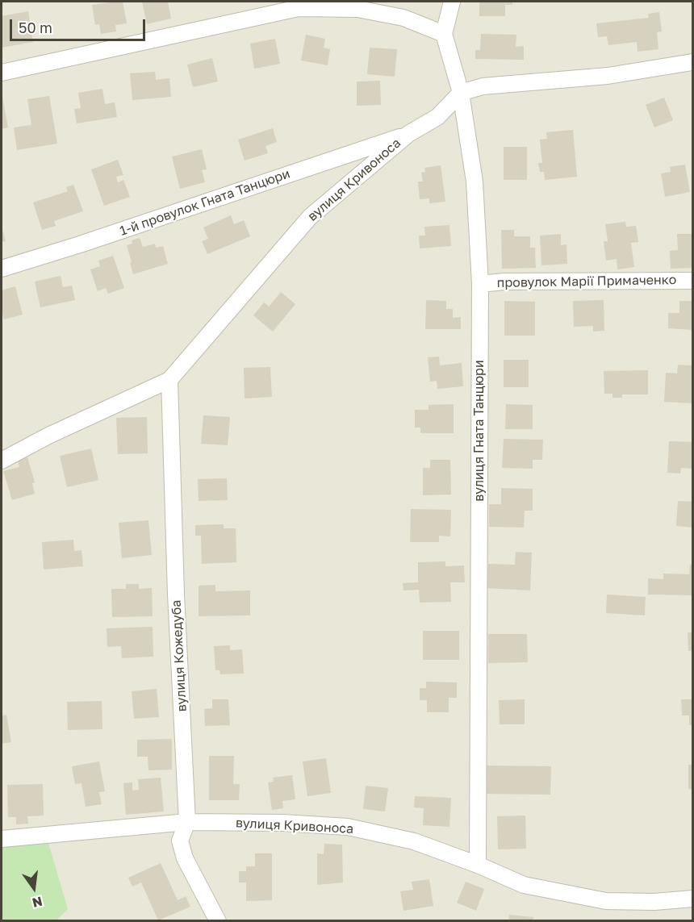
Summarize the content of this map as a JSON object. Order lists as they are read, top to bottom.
{
  "streets": {
    "street": [
      "вулиця Кривоноса",
      "1-й провулок Гната Танцюри",
      "провулок Марії Примаченко",
      "вулиця Гната Танцюри",
      "вулиця Кожедуба"
    ]
  },
  "crossings": [
    ["вулиця Кривоноса", "1-й провулок Гната Танцюри"],
    ["вулиця Кривоноса", "вулиця Гната Танцюри"],
    ["вулиця Кривоноса", "вулиця Кожедуба"],
    ["провулок Марії Примаченко", "вулиця Гната Танцюри"]
  ],
  "scale_bar": "50 m",
  "north": "bottom"
}
